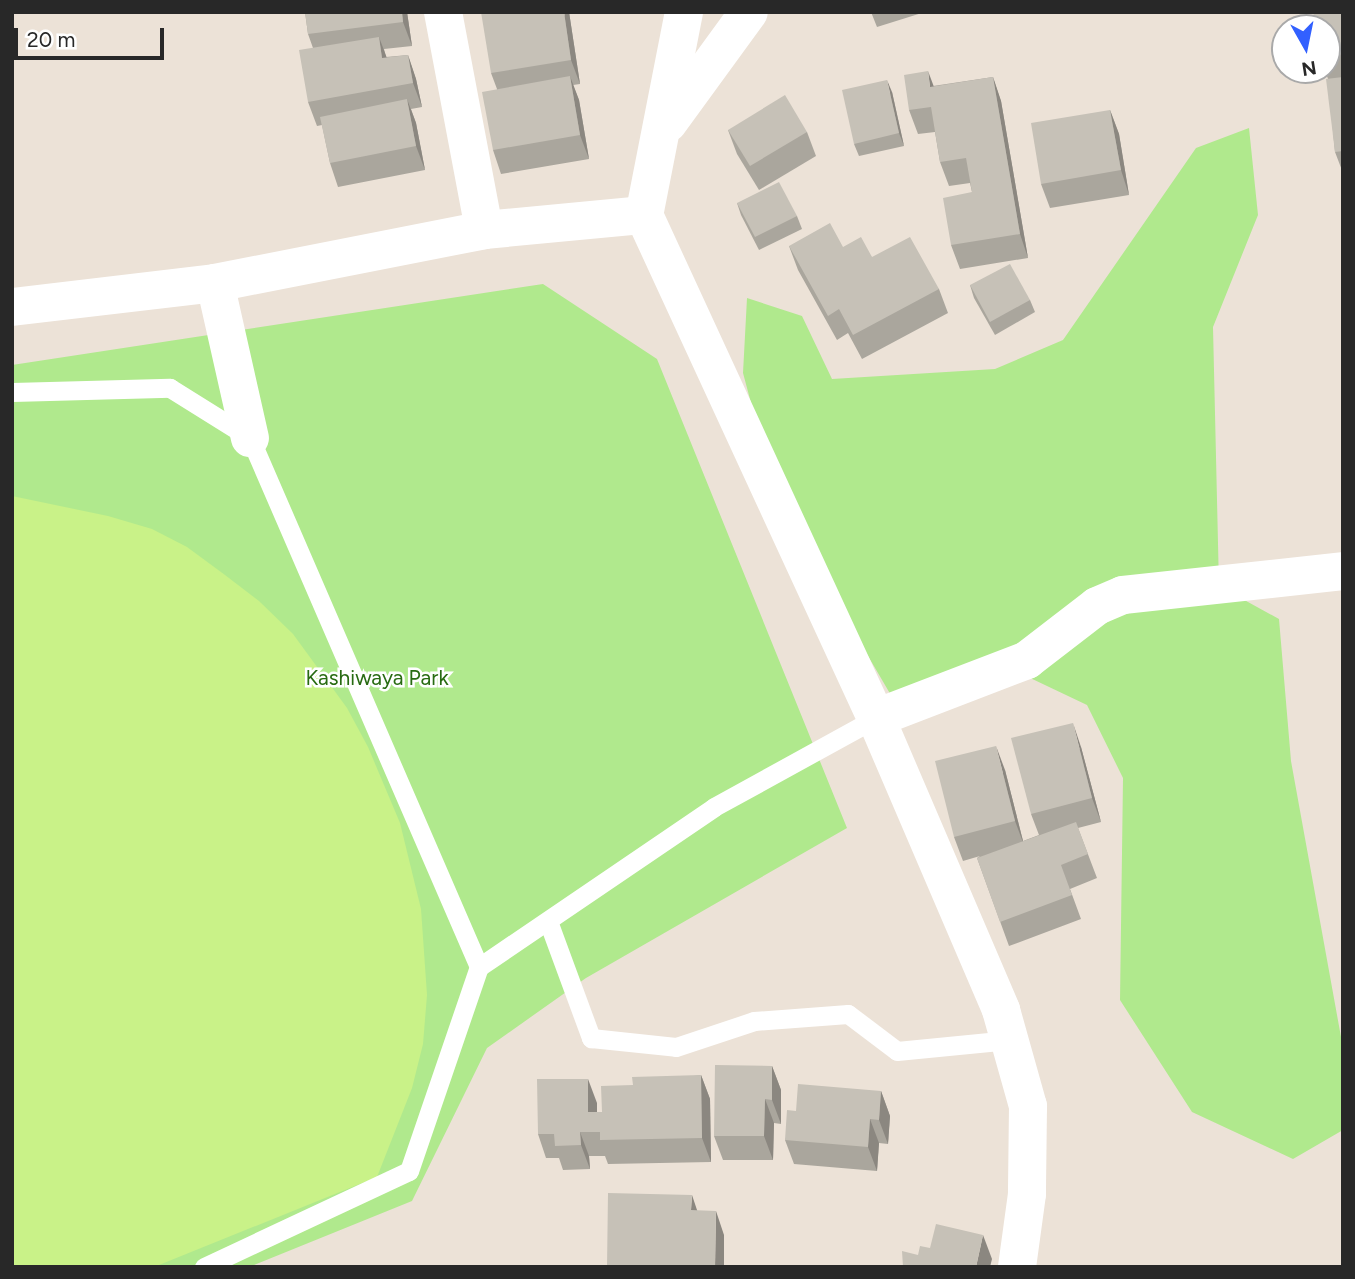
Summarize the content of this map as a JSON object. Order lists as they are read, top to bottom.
{
  "parks": ["Kashiwaya Park"],
  "scale_bar": "20 m",
  "north": "bottom"
}
